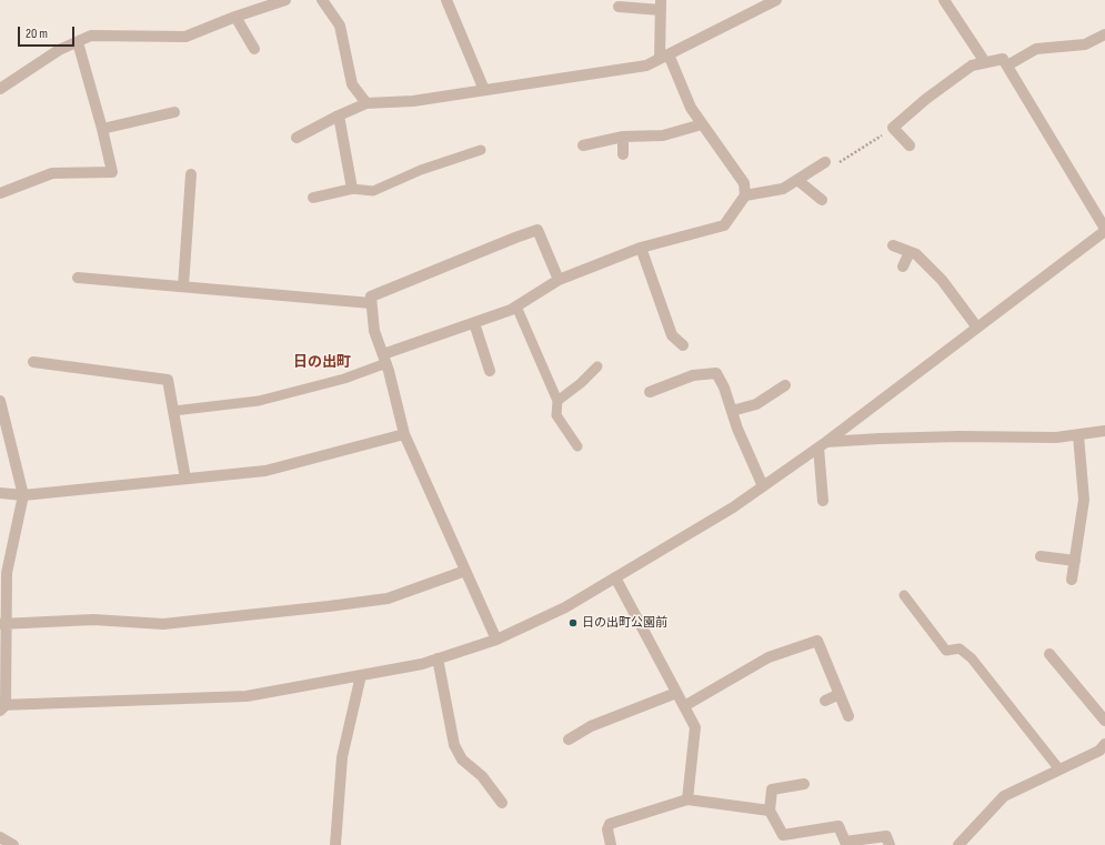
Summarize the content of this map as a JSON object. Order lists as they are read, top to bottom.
{
  "districts": ["日の出町"],
  "places": ["日の出町公園前"],
  "scale_bar": "20 m"
}
